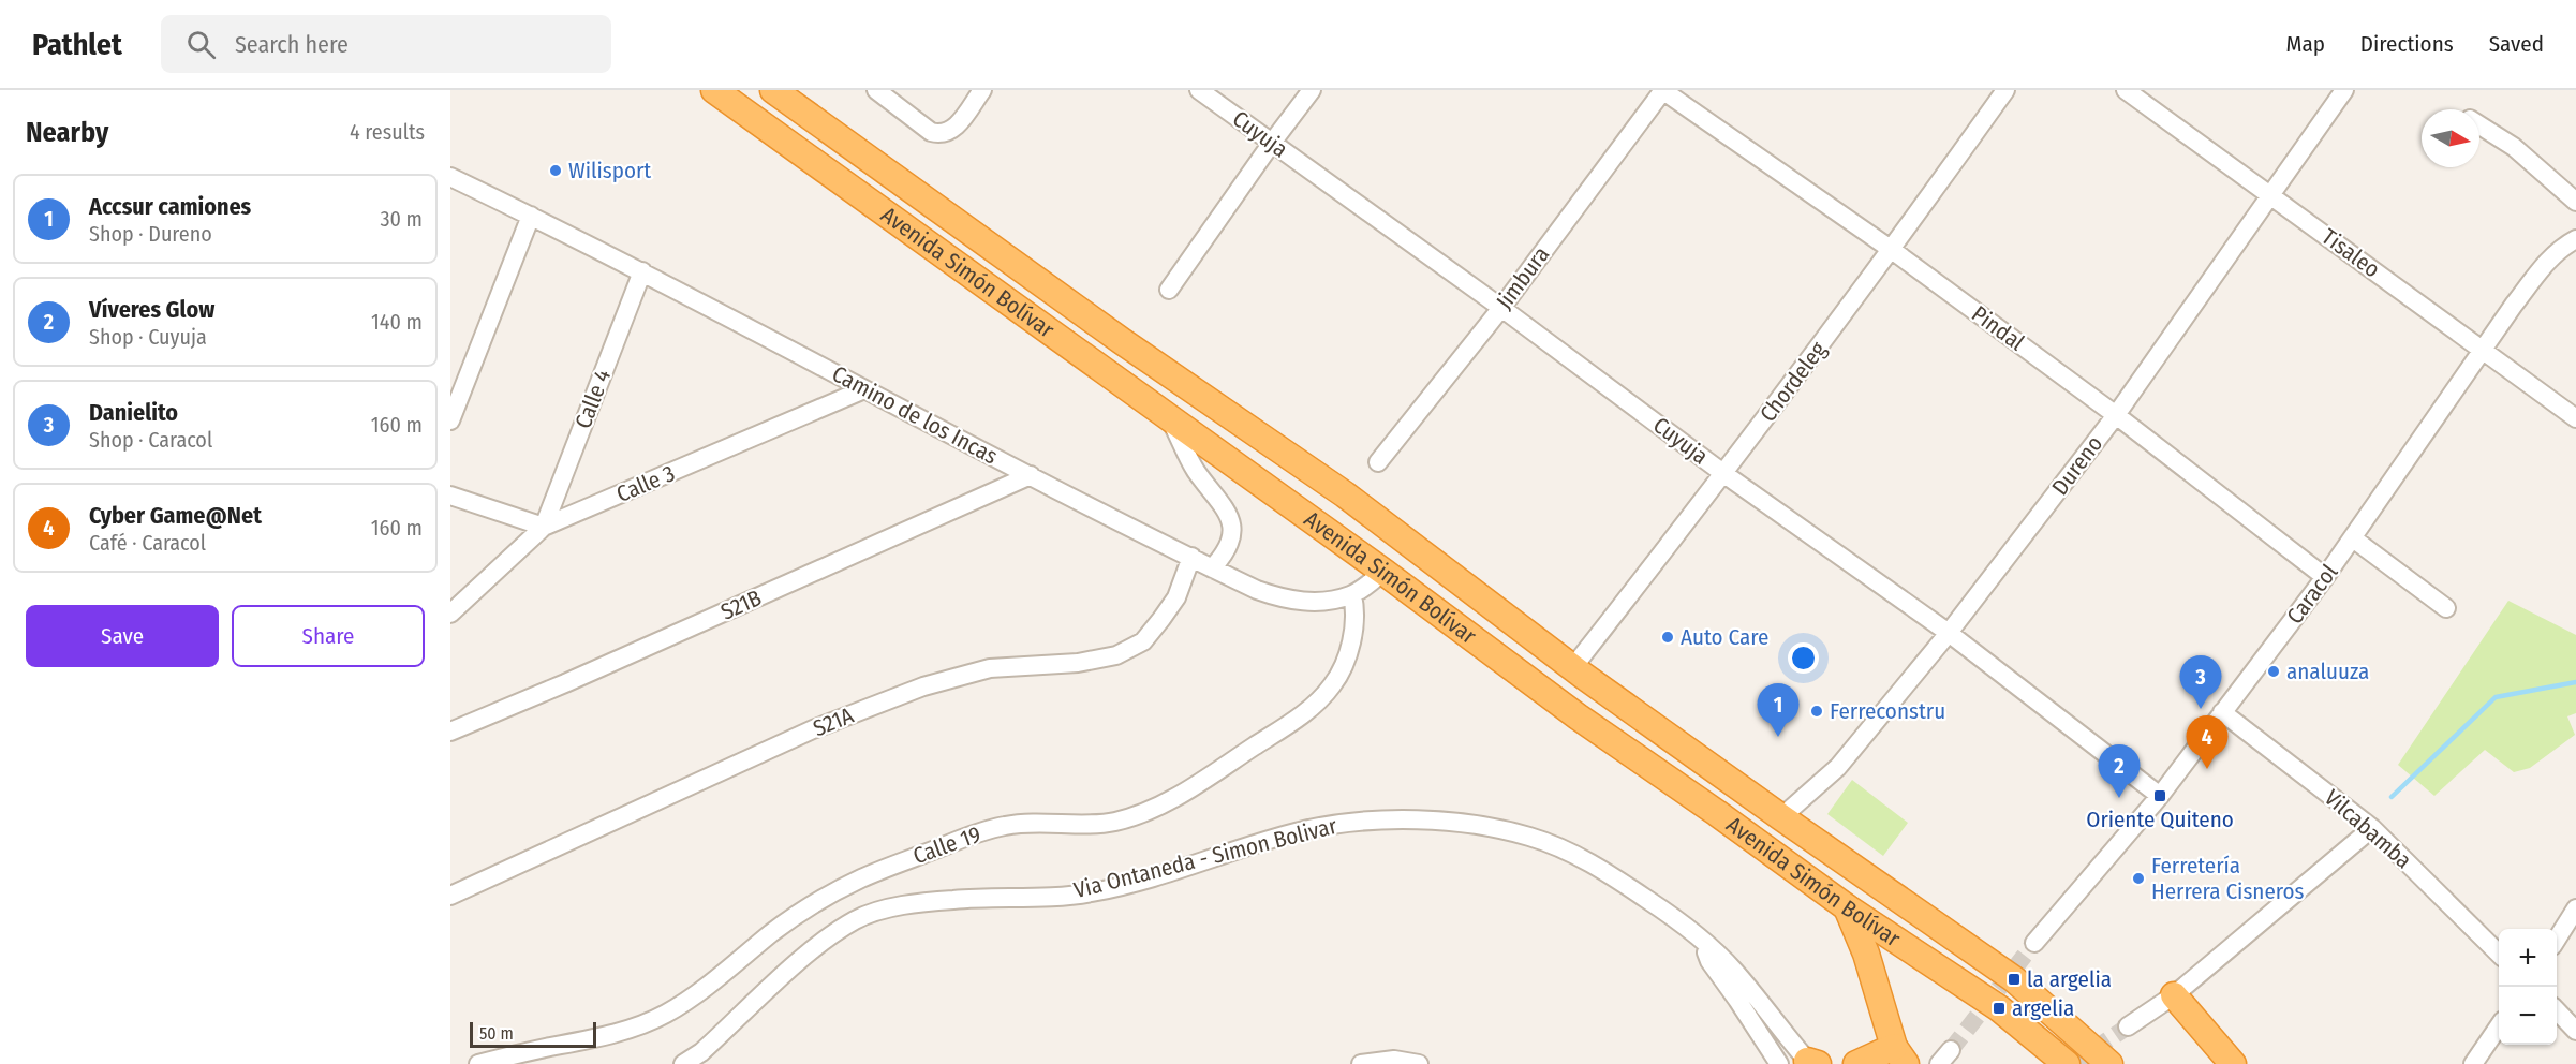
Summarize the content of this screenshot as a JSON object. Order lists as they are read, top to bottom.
{
  "streets": {
    "highway": ["Avenida Simón Bolívar"],
    "street": [
      "Cuyuja",
      "Tisaleo",
      "Jimbura",
      "Pindal",
      "Chordeleg",
      "Calle 4",
      "Camino de los Incas",
      "Dureno",
      "Calle 3",
      "Caracol",
      "S21B",
      "S21A",
      "Vilcabamba",
      "Calle 19",
      "Via Ontaneda - Simon Bolivar"
    ]
  },
  "crossings": [
    ["Cuyuja", "Jimbura"],
    ["Cuyuja", "Chordeleg"],
    ["Cuyuja", "Dureno"],
    ["Cuyuja", "Caracol"],
    ["Tisaleo", "Dureno"],
    ["Tisaleo", "Caracol"],
    ["Avenida Simón Bolívar", "Chordeleg"],
    ["Avenida Simón Bolívar", "Camino de los Incas"],
    ["Avenida Simón Bolívar", "Dureno"],
    ["Jimbura", "Pindal"],
    ["Pindal", "Chordeleg"],
    ["Pindal", "Dureno"],
    ["Pindal", "Caracol"],
    ["Calle 4", "Camino de los Incas"],
    ["Calle 4", "Calle 3"],
    ["Camino de los Incas", "Calle 3"],
    ["Camino de los Incas", "S21B"],
    ["Camino de los Incas", "S21A"],
    ["Camino de los Incas", "Calle 19"],
    ["Caracol", "Vilcabamba"]
  ],
  "places": {
    "other": [
      "Wilisport",
      "Auto Care",
      "analuuza",
      "Ferreconstru",
      "Ferretería Herrera Cisneros"
    ],
    "transit": ["Oriente Quiteno", "la argelia", "argelia"]
  },
  "scale_bar": "50 m",
  "north": "right",
  "page": {
    "header": "Pathlet",
    "search": "Search here",
    "nav": ["Map", "Directions", "Saved"],
    "heading": ["Nearby", "4 results"],
    "list": [
      {
        "mark": "1",
        "name": "Accsur camiones",
        "note": "Shop · Dureno",
        "value": "30 m"
      },
      {
        "mark": "2",
        "name": "Víveres Glow",
        "note": "Shop · Cuyuja",
        "value": "140 m"
      },
      {
        "mark": "3",
        "name": "Danielito",
        "note": "Shop · Caracol",
        "value": "160 m"
      },
      {
        "mark": "4",
        "name": "Cyber Game@Net",
        "note": "Café · Caracol",
        "value": "160 m"
      }
    ],
    "buttons": ["Save", "Share"],
    "pins": [
      "3",
      "1",
      "4",
      "2"
    ],
    "map_buttons": ["+", "−"],
    "scale": "50 m"
  }
}
